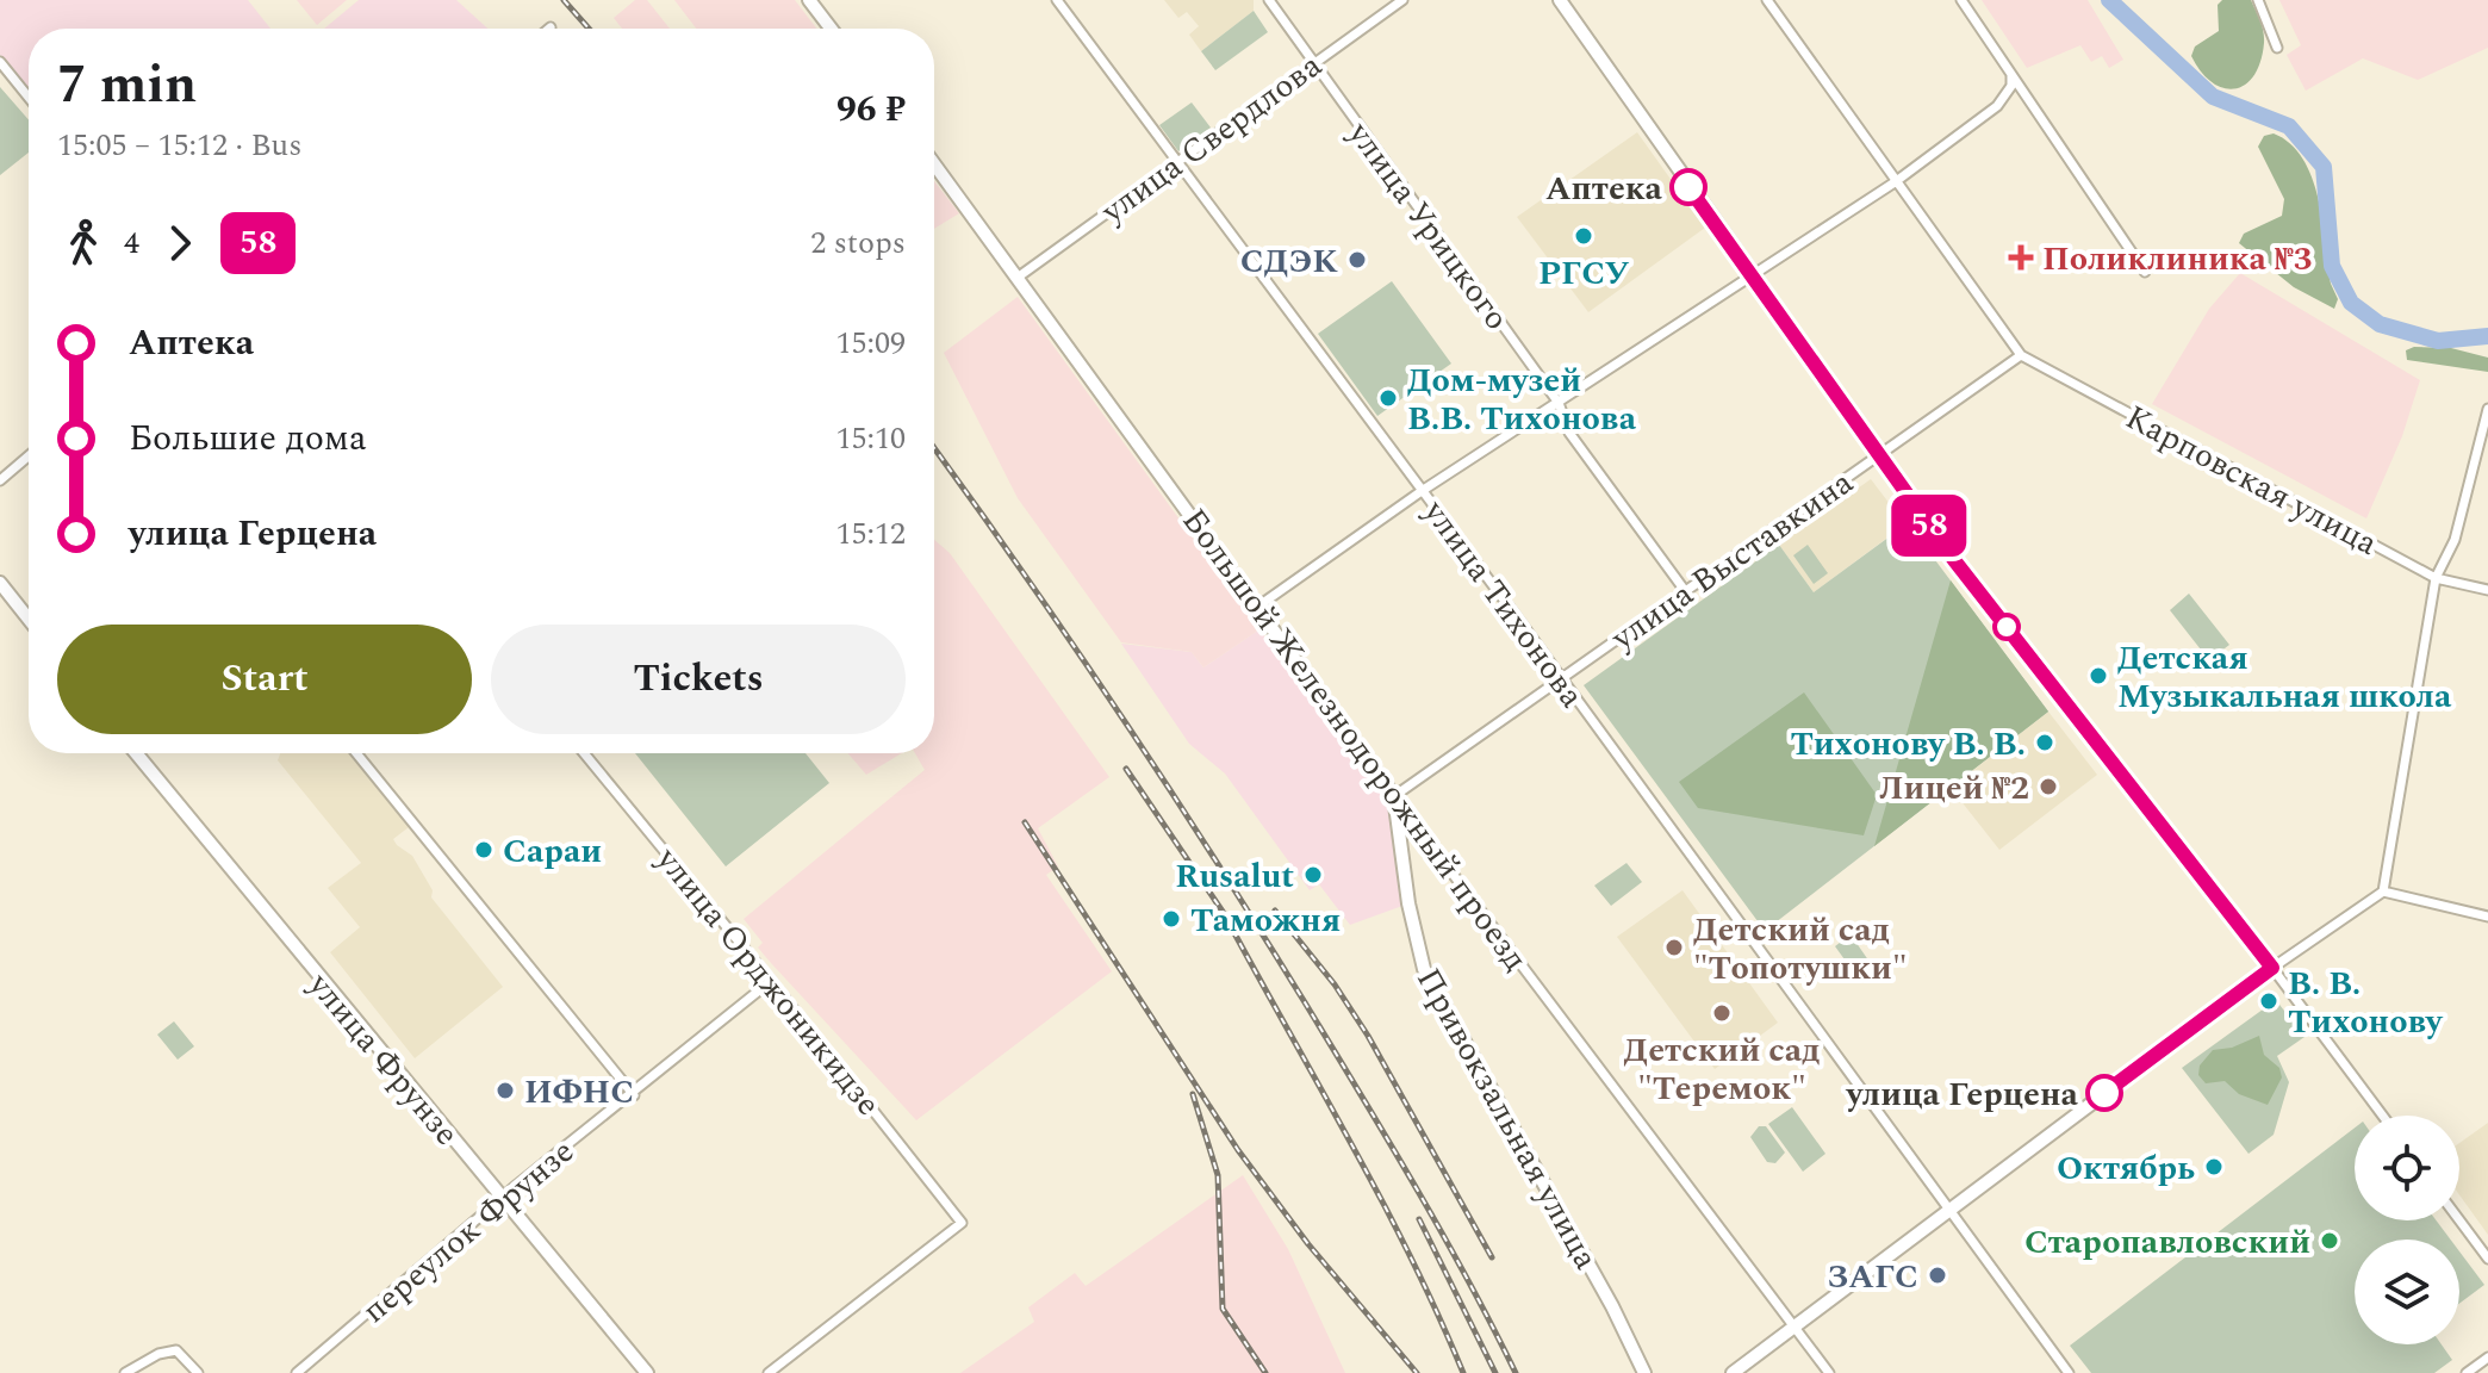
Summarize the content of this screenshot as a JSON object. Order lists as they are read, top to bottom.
{
  "streets": {
    "main road": ["Большой Железнодорожный проезд", "улица Фрунзе", "Привокзальная улица"],
    "street": [
      "улица Свердлова",
      "улица Урицкого",
      "Карповская улица",
      "улица Выставкина",
      "улица Тихонова",
      "улица Орджоникидзе",
      "переулок Фрунзе"
    ]
  },
  "crossings": [
    ["улица Свердлова", "улица Урицкого"],
    ["улица Свердлова", "улица Тихонова"],
    ["улица Свердлова", "Большой Железнодорожный проезд"],
    ["улица Урицкого", "улица Выставкина"],
    ["Карповская улица", "улица Выставкина"],
    ["улица Выставкина", "улица Тихонова"],
    ["улица Выставкина", "Большой Железнодорожный проезд"],
    ["улица Выставкина", "Привокзальная улица"],
    ["Большой Железнодорожный проезд", "Привокзальная улица"],
    ["улица Орджоникидзе", "переулок Фрунзе"],
    ["улица Фрунзе", "переулок Фрунзе"]
  ],
  "places": {
    "other": [
      "Аптека",
      "РГСУ",
      "СДЭК",
      "Дом-музей В.В. Тихонова",
      "Детская Музыкальная школа",
      "Тихонову В. В.",
      "Лицей №2",
      "Сараи",
      "Rusalut",
      "Таможня",
      "Детский сад \"Топотушки\"",
      "В. В. Тихонову",
      "Детский сад \"Теремок\"",
      "ИФНС",
      "улица Герцена",
      "Октябрь",
      "Старопавловский",
      "ЗАГС"
    ],
    "health": ["Поликлиника №3"]
  },
  "lines": ["bus line 58"],
  "page": {
    "on_map": "58",
    "heading": ["7 min", "15:05 – 15:12 · Bus", "96 ₽"],
    "legs": ["4", "58", "2 stops"],
    "list": [
      {
        "name": "Аптека",
        "value": "15:09"
      },
      {
        "name": "Большие дома",
        "value": "15:10"
      },
      {
        "name": "улица Герцена",
        "value": "15:12"
      }
    ],
    "buttons": ["Start", "Tickets"]
  }
}
